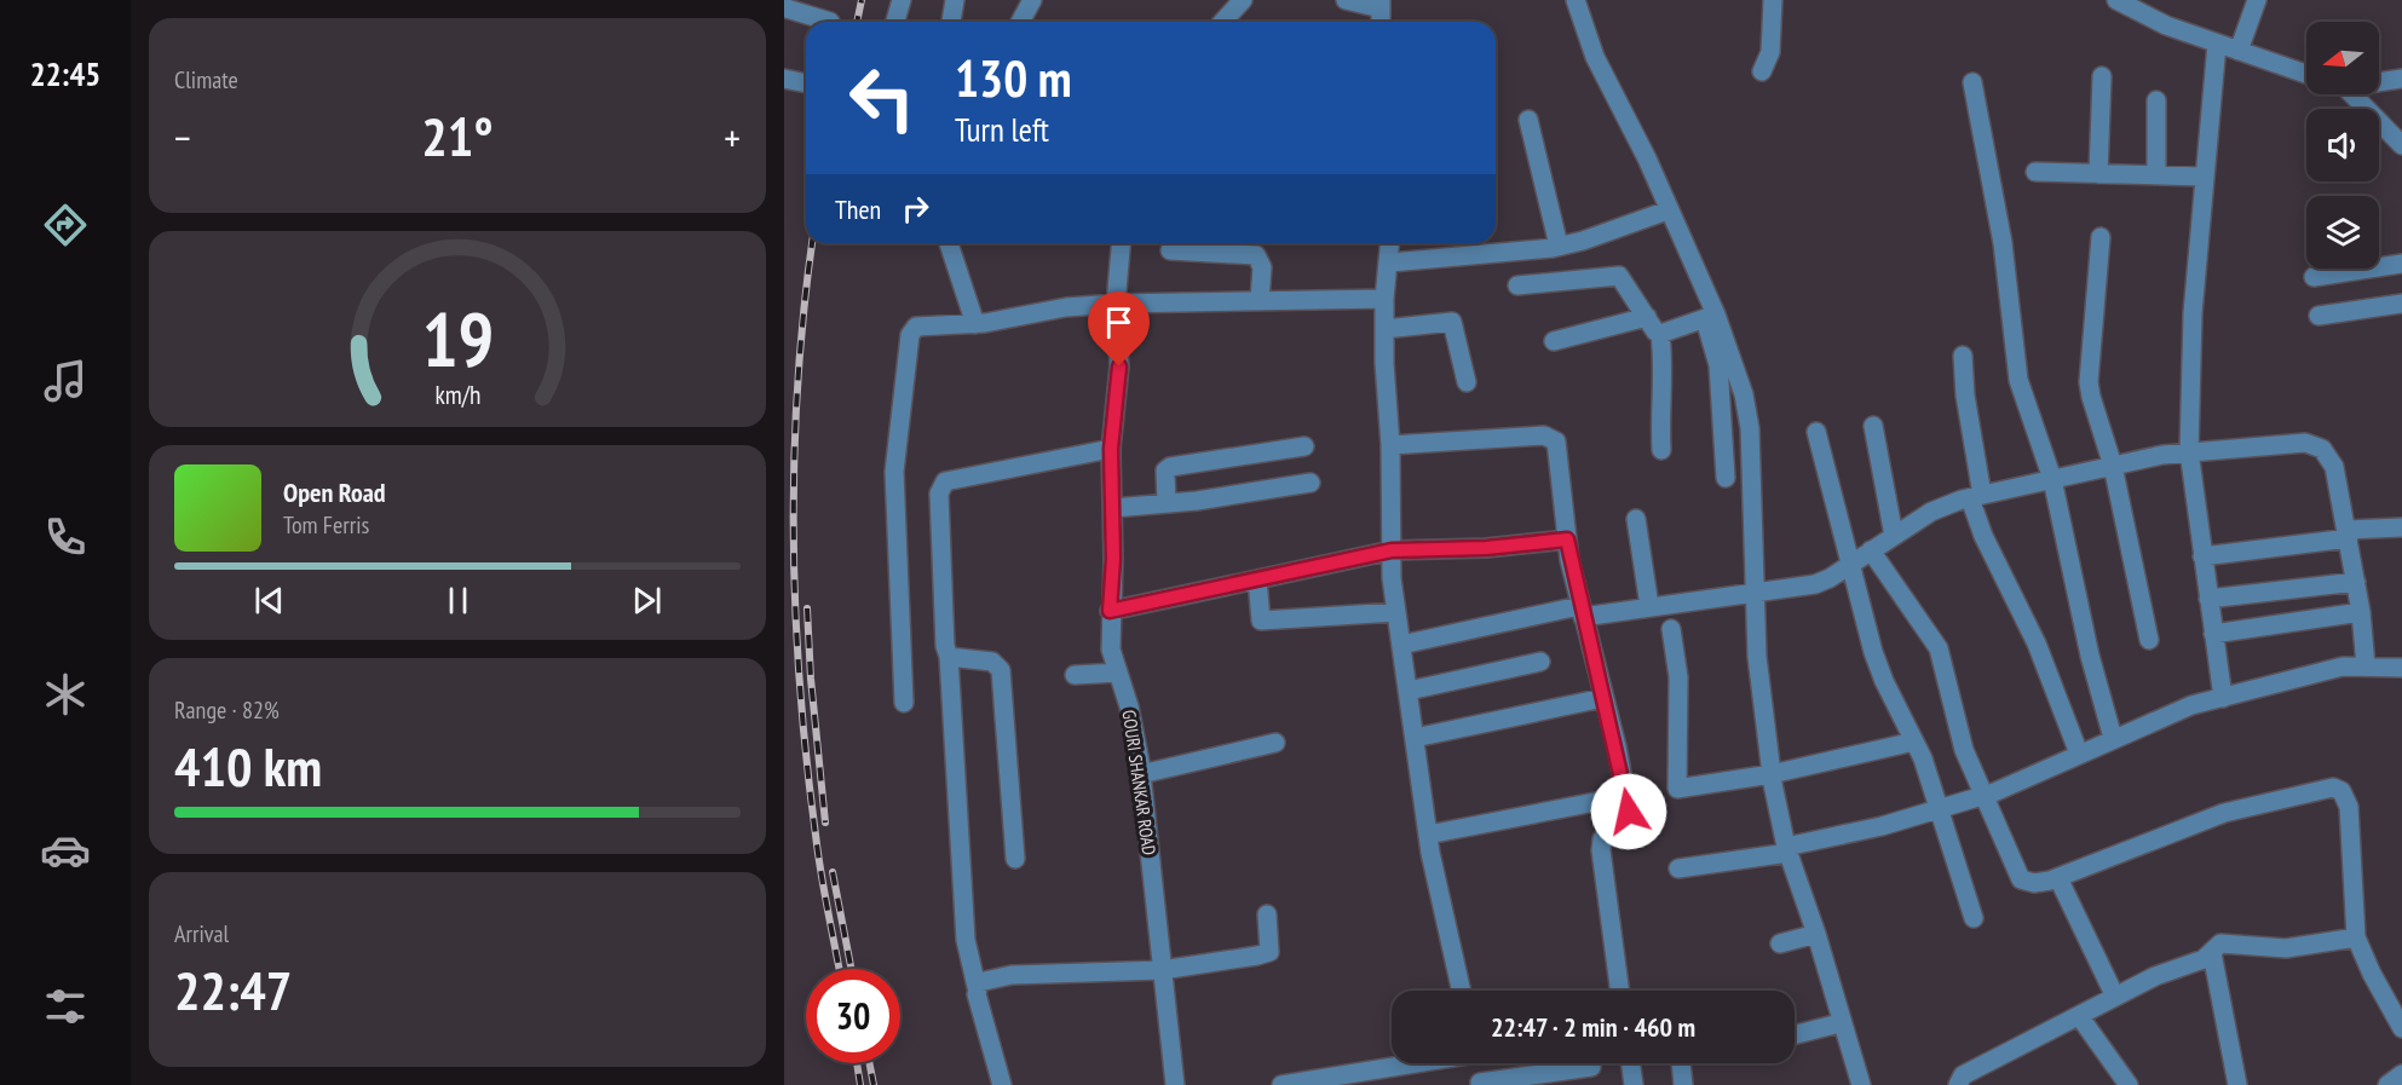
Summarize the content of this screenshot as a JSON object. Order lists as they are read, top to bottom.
{
  "streets": {
    "street": ["GOURI SHANKAR ROAD"]
  },
  "north": "left",
  "page": {
    "tabs": "22:45",
    "tile": [
      "Climate",
      ["Range · 82%", "410 km"],
      ["Arrival", "22:47"]
    ],
    "turn": ["130 m", "Turn left"],
    "heat": ["−", "21°", "+"],
    "then": "Then",
    "song": ["Open Road", "Tom Ferris"],
    "limit": "30",
    "trip": "22:47 · 2 min · 460 m",
    "gauge": ["19", "km/h"]
  }
}
